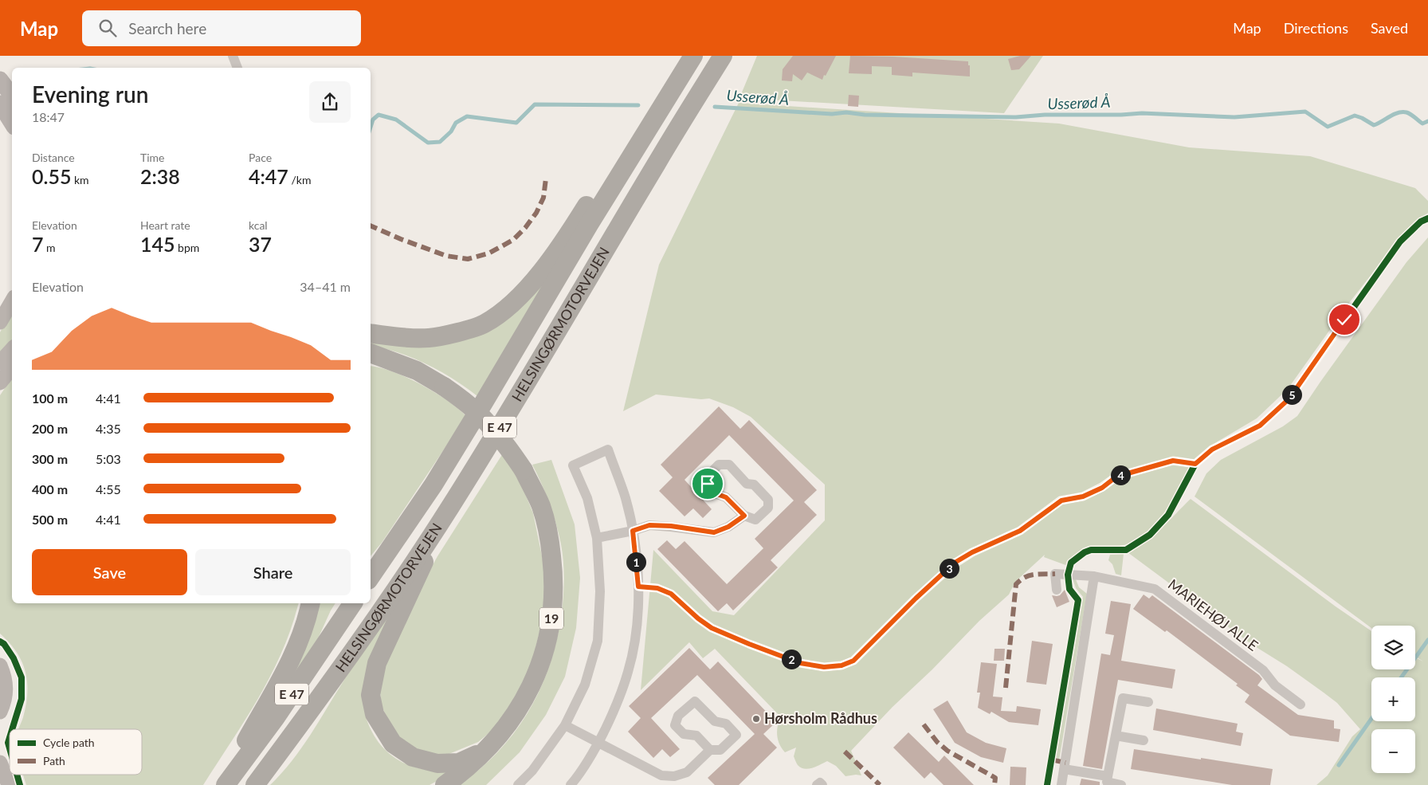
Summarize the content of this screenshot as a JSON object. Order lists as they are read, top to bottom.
{
  "streets": {
    "highway": ["HELSINGØRMOTORVEJEN", "E 47", "19"],
    "street": ["MARIEHØJ ALLE"]
  },
  "water": ["Usserød Å"],
  "places": ["Hørsholm Rådhus"],
  "legend": ["Cycle path", "Path"],
  "page": {
    "header": "Map",
    "search": "Search here",
    "nav": ["Map", "Directions", "Saved"],
    "heading": ["Evening run", "18:47"],
    "stats": [
      ["Distance", "0.55 km"],
      ["Time", "2:38"],
      ["Pace", "4:47 /km"],
      ["Elevation", "7 m"],
      ["Heart rate", "145 bpm"],
      ["kcal", "37"]
    ],
    "chart": ["Elevation", "34–41 m"],
    "list": [
      {
        "name": "100 m",
        "note": "4:41"
      },
      {
        "name": "200 m",
        "note": "4:35"
      },
      {
        "name": "300 m",
        "note": "5:03"
      },
      {
        "name": "400 m",
        "note": "4:55"
      },
      {
        "name": "500 m",
        "note": "4:41"
      }
    ],
    "pins": [
      "5",
      "4",
      "1",
      "3",
      "2"
    ],
    "buttons": ["Save", "Share"],
    "map_buttons": ["+", "−"]
  }
}
